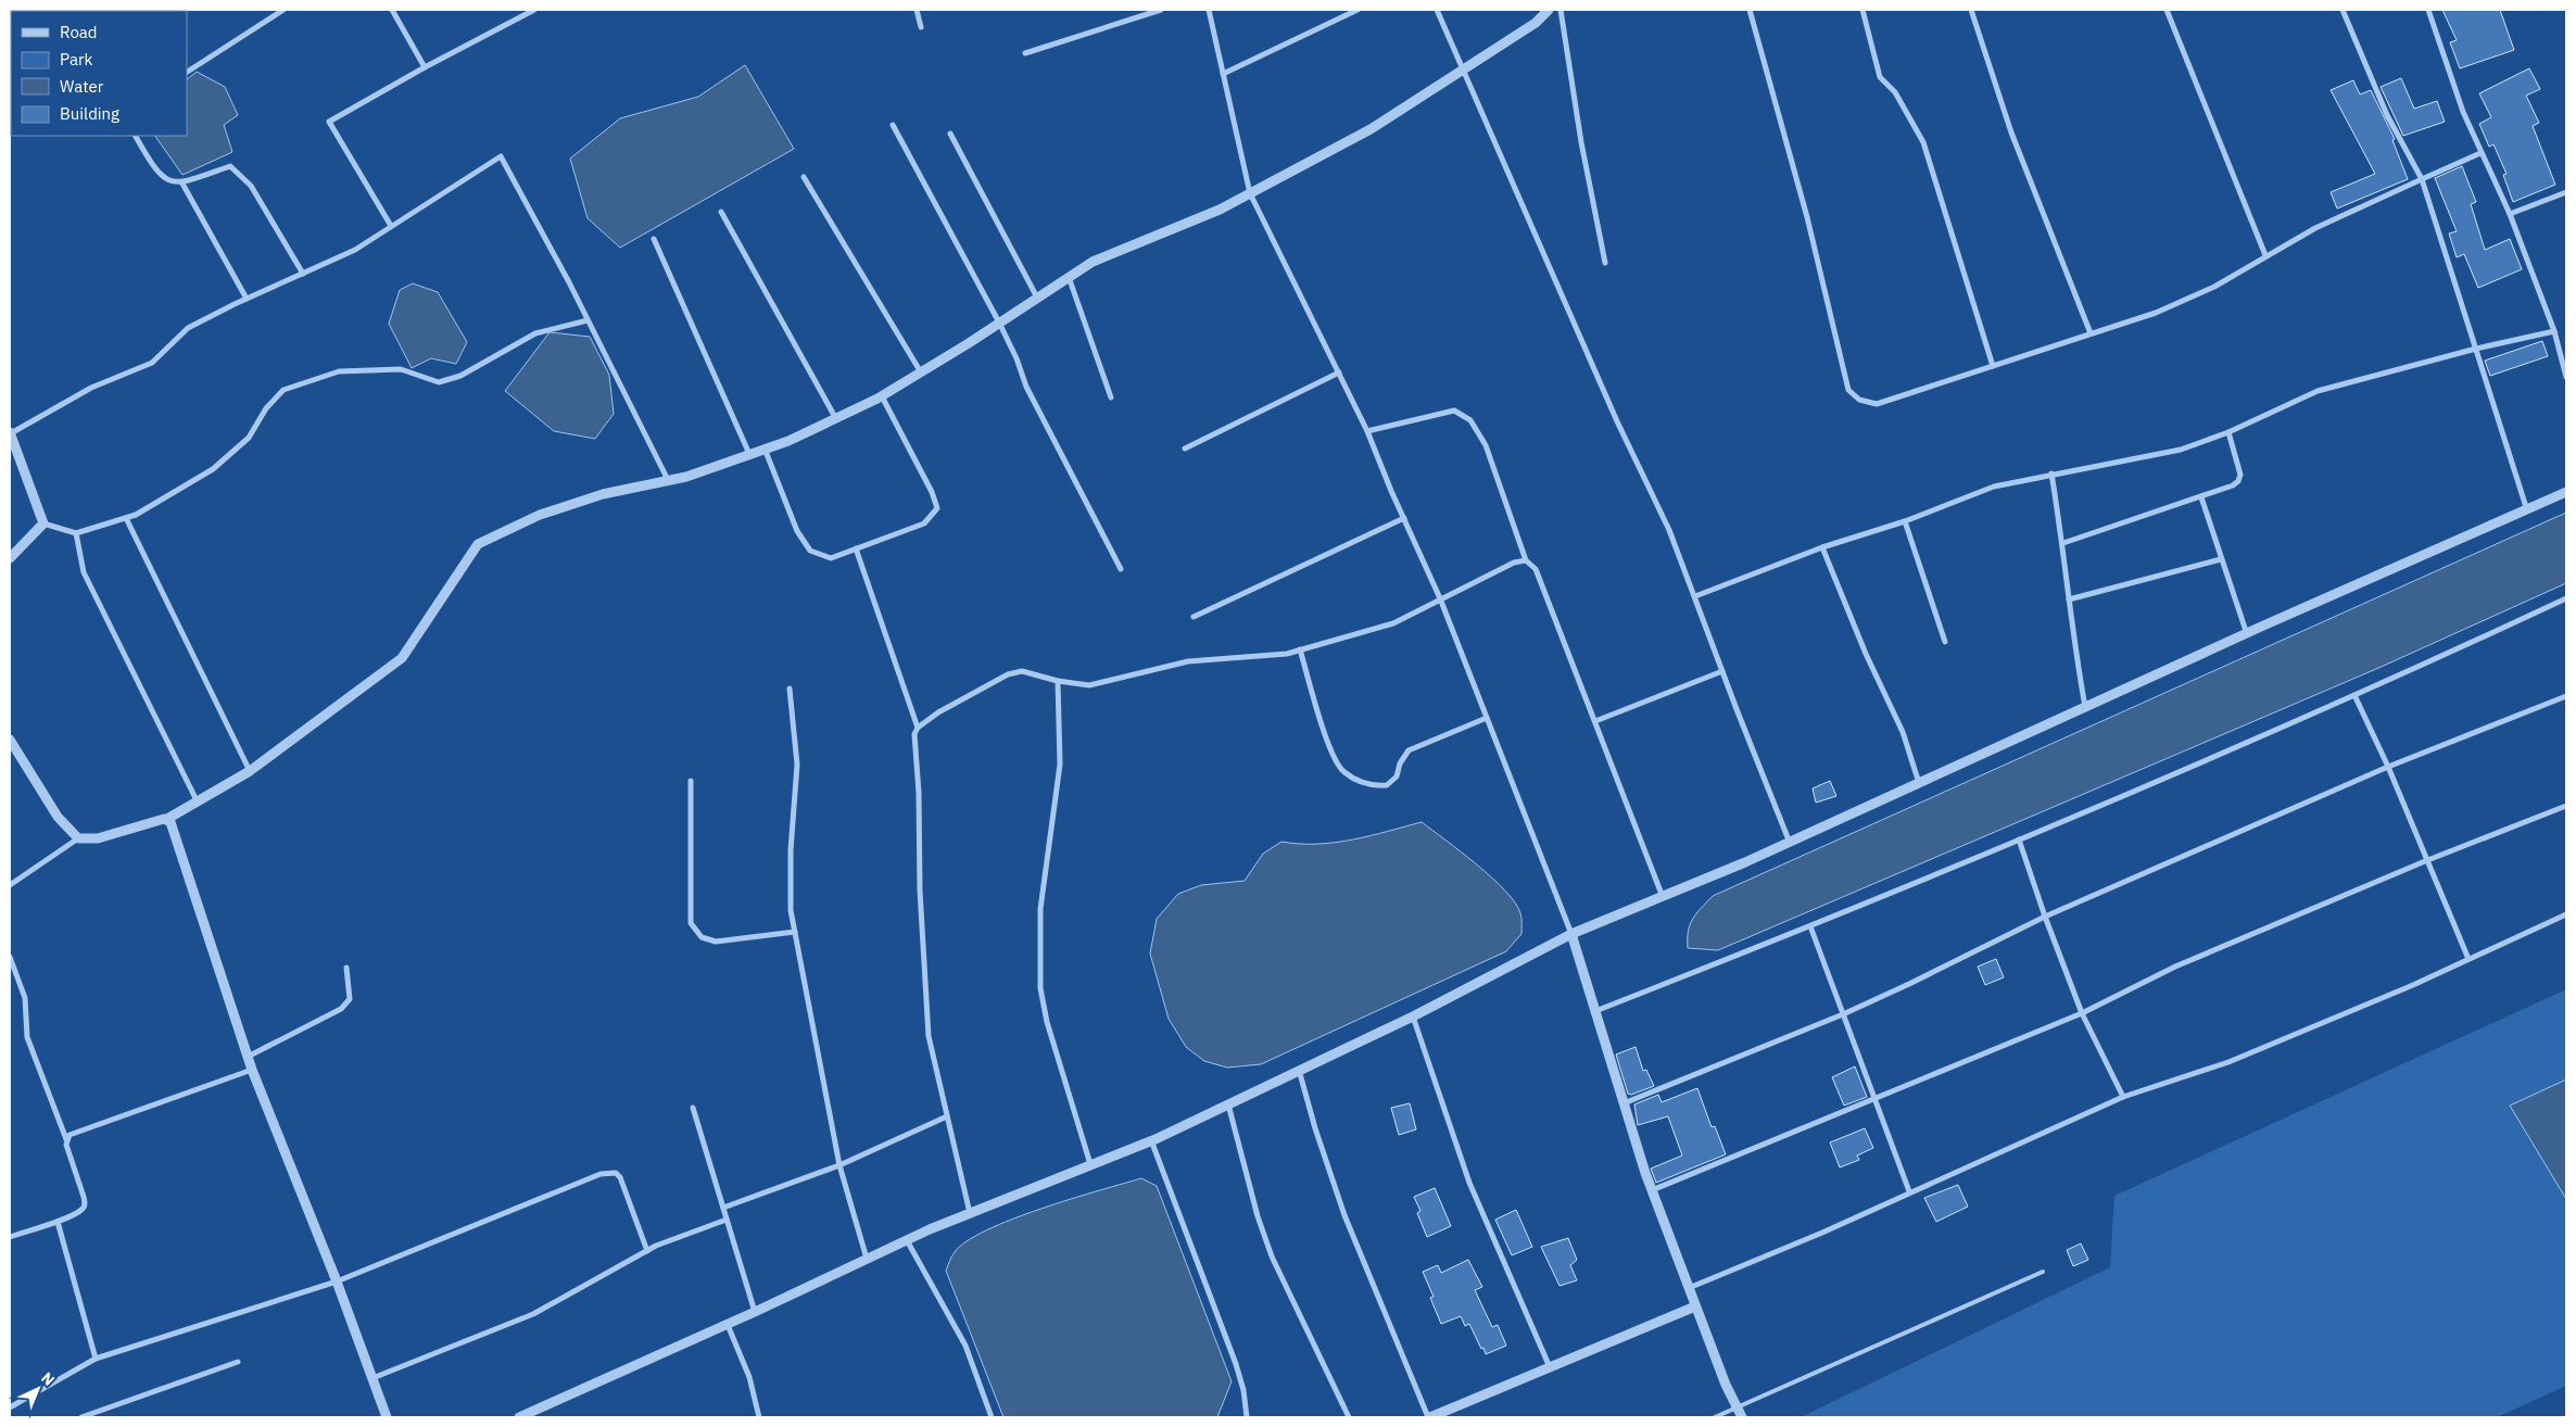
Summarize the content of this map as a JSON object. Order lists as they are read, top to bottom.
{
  "legend": [
    "Road",
    "Park",
    "Water",
    "Building"
  ],
  "north": "top right"
}
